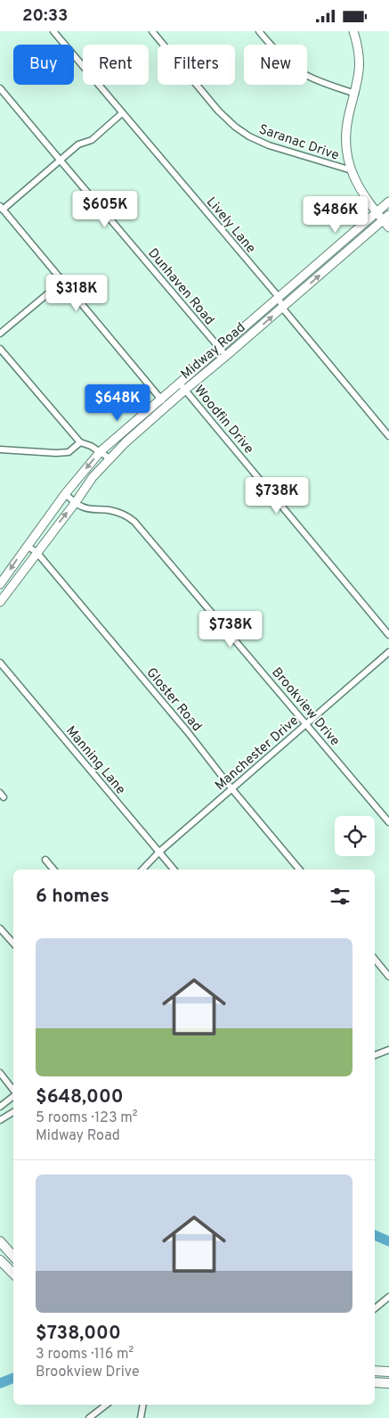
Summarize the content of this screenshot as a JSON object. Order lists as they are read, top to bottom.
{
  "streets": {
    "main road": ["Midway Road"],
    "street": [
      "Saranac Drive",
      "Lively Lane",
      "Dunhaven Road",
      "Woodfin Drive",
      "Gloster Road",
      "Brookview Drive",
      "Manchester Drive",
      "Manning Lane"
    ]
  },
  "crossings": [
    ["Lively Lane", "Midway Road"],
    ["Dunhaven Road", "Midway Road"],
    ["Midway Road", "Woodfin Drive"],
    ["Midway Road", "Gloster Road"],
    ["Midway Road", "Brookview Drive"],
    ["Gloster Road", "Manchester Drive"],
    ["Brookview Drive", "Manchester Drive"],
    ["Manchester Drive", "Manning Lane"]
  ],
  "page": {
    "status": "20:33",
    "chip": [
      "Buy",
      "Rent",
      "Filters",
      "New"
    ],
    "price": [
      "$605K",
      "$486K",
      "$318K",
      "$648K",
      "$738K",
      "$738K"
    ],
    "heading": "6 homes",
    "list": [
      {
        "name": "$648,000",
        "note": "5 rooms · 123 m² · Midway Road"
      },
      {
        "name": "$738,000",
        "note": "3 rooms · 116 m² · Brookview Drive"
      }
    ]
  }
}
